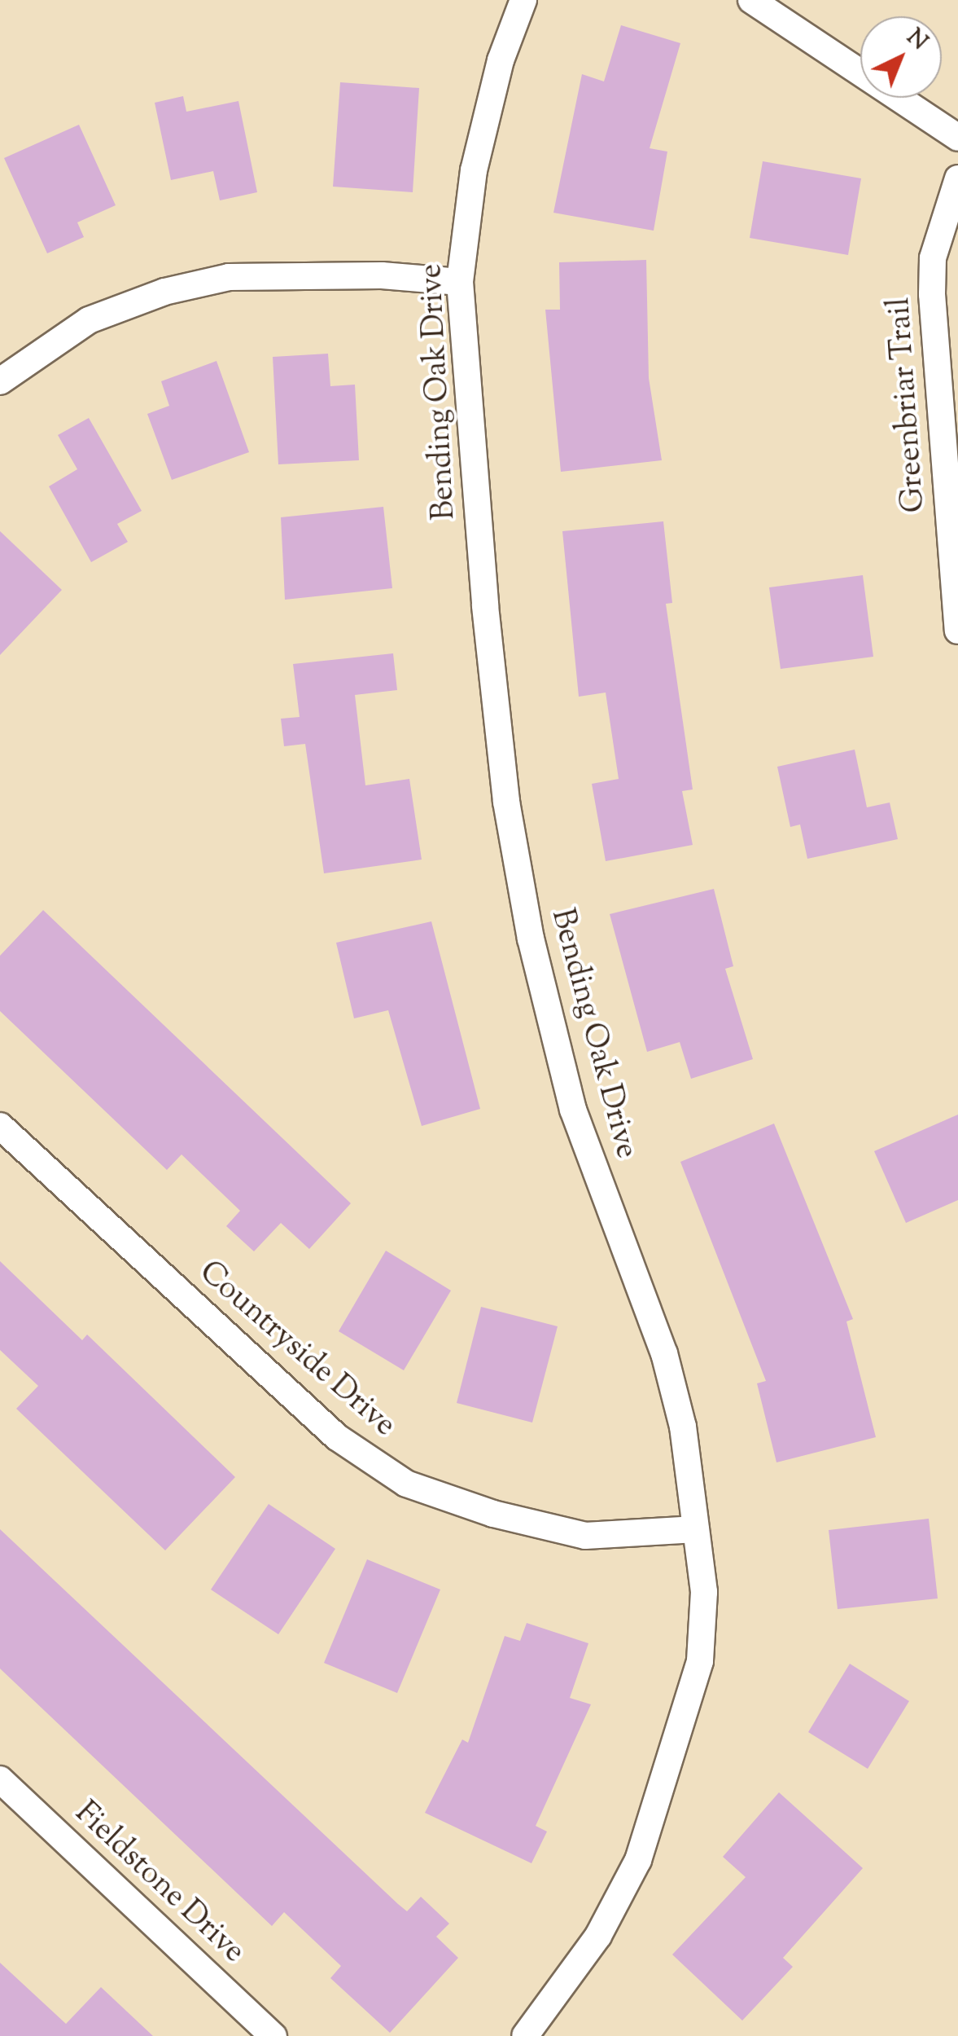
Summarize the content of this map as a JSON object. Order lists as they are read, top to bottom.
{
  "streets": {
    "street": [
      "Bending Oak Drive",
      "Greenbriar Trail",
      "Countryside Drive",
      "Fieldstone Drive"
    ]
  },
  "crossings": [
    ["Bending Oak Drive", "Countryside Drive"]
  ],
  "north": "top right"
}
